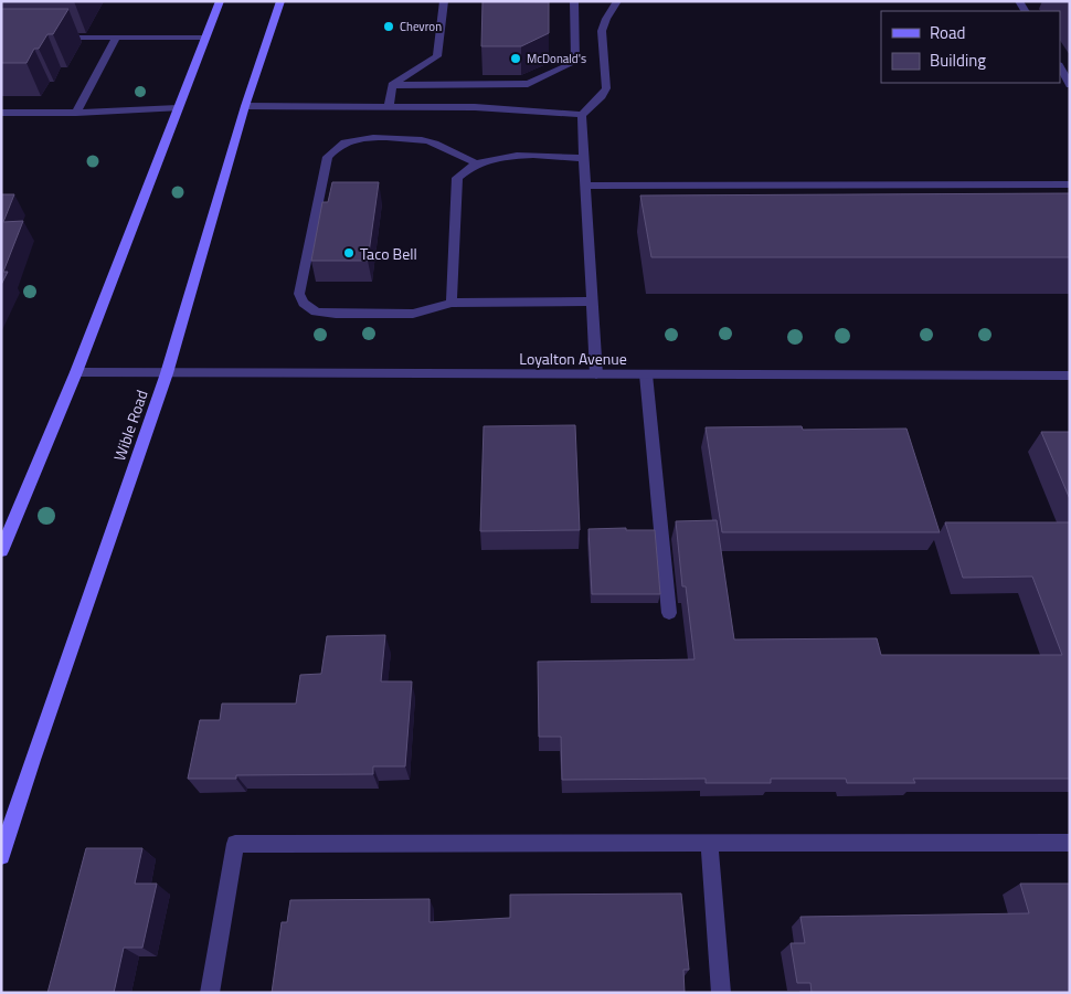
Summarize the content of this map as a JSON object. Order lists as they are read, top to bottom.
{
  "streets": {
    "street": ["Loyalton Avenue", "Wible Road"]
  },
  "crossings": [
    ["Loyalton Avenue", "Wible Road"]
  ],
  "places": ["Chevron", "McDonald's", "Taco Bell"],
  "legend": ["Road", "Building"]
}
